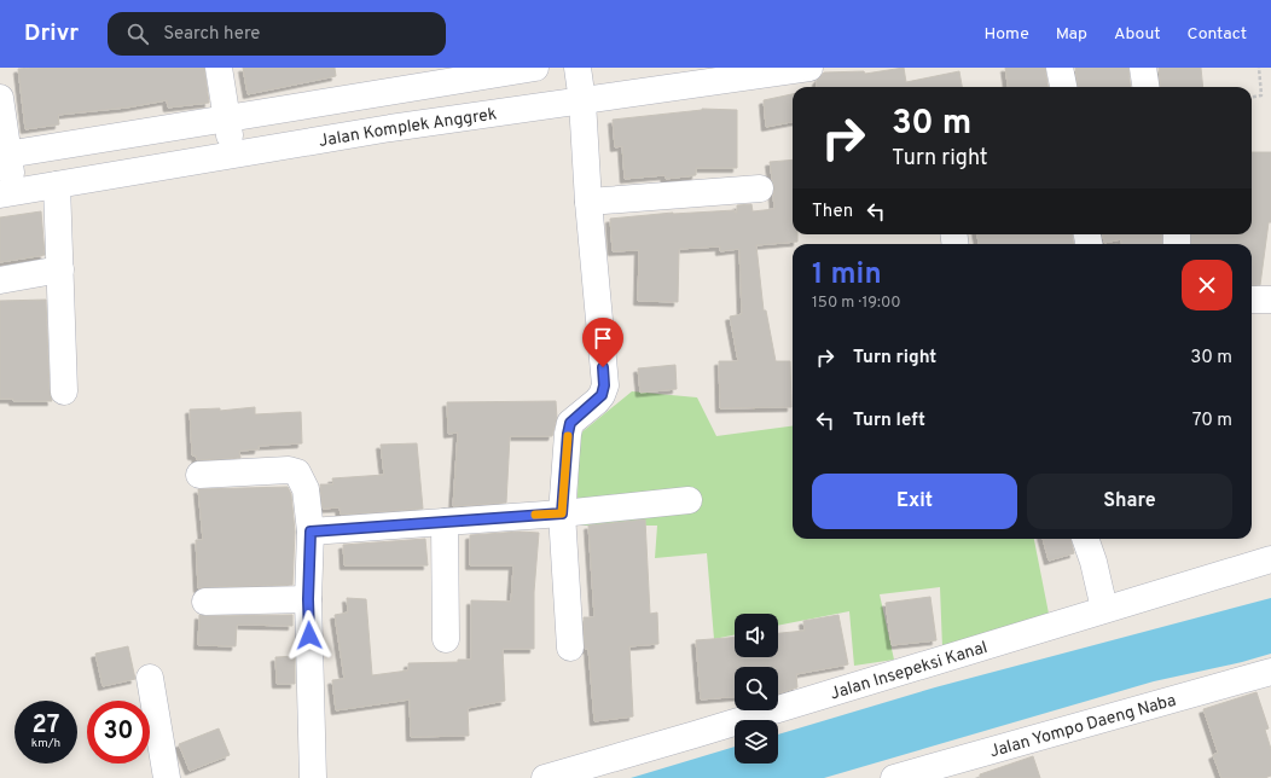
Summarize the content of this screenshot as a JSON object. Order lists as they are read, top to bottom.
{
  "streets": {
    "street": ["Jalan Komplek Anggrek", "Jalan Insepeksi Kanal", "Jalan Yompo Daeng Naba"]
  },
  "page": {
    "header": "Drivr",
    "search": "Search here",
    "nav": [
      "Home",
      "Map",
      "About",
      "Contact"
    ],
    "turn": ["30 m", "Turn right"],
    "then": "Then",
    "heading": ["1 min", "150 m · 19:00"],
    "list": [
      {
        "name": "Turn right",
        "value": "30 m"
      },
      {
        "name": "Turn left",
        "value": "70 m"
      }
    ],
    "buttons": ["Exit", "Share"],
    "speed": "27 km/h",
    "limit": "30"
  }
}
